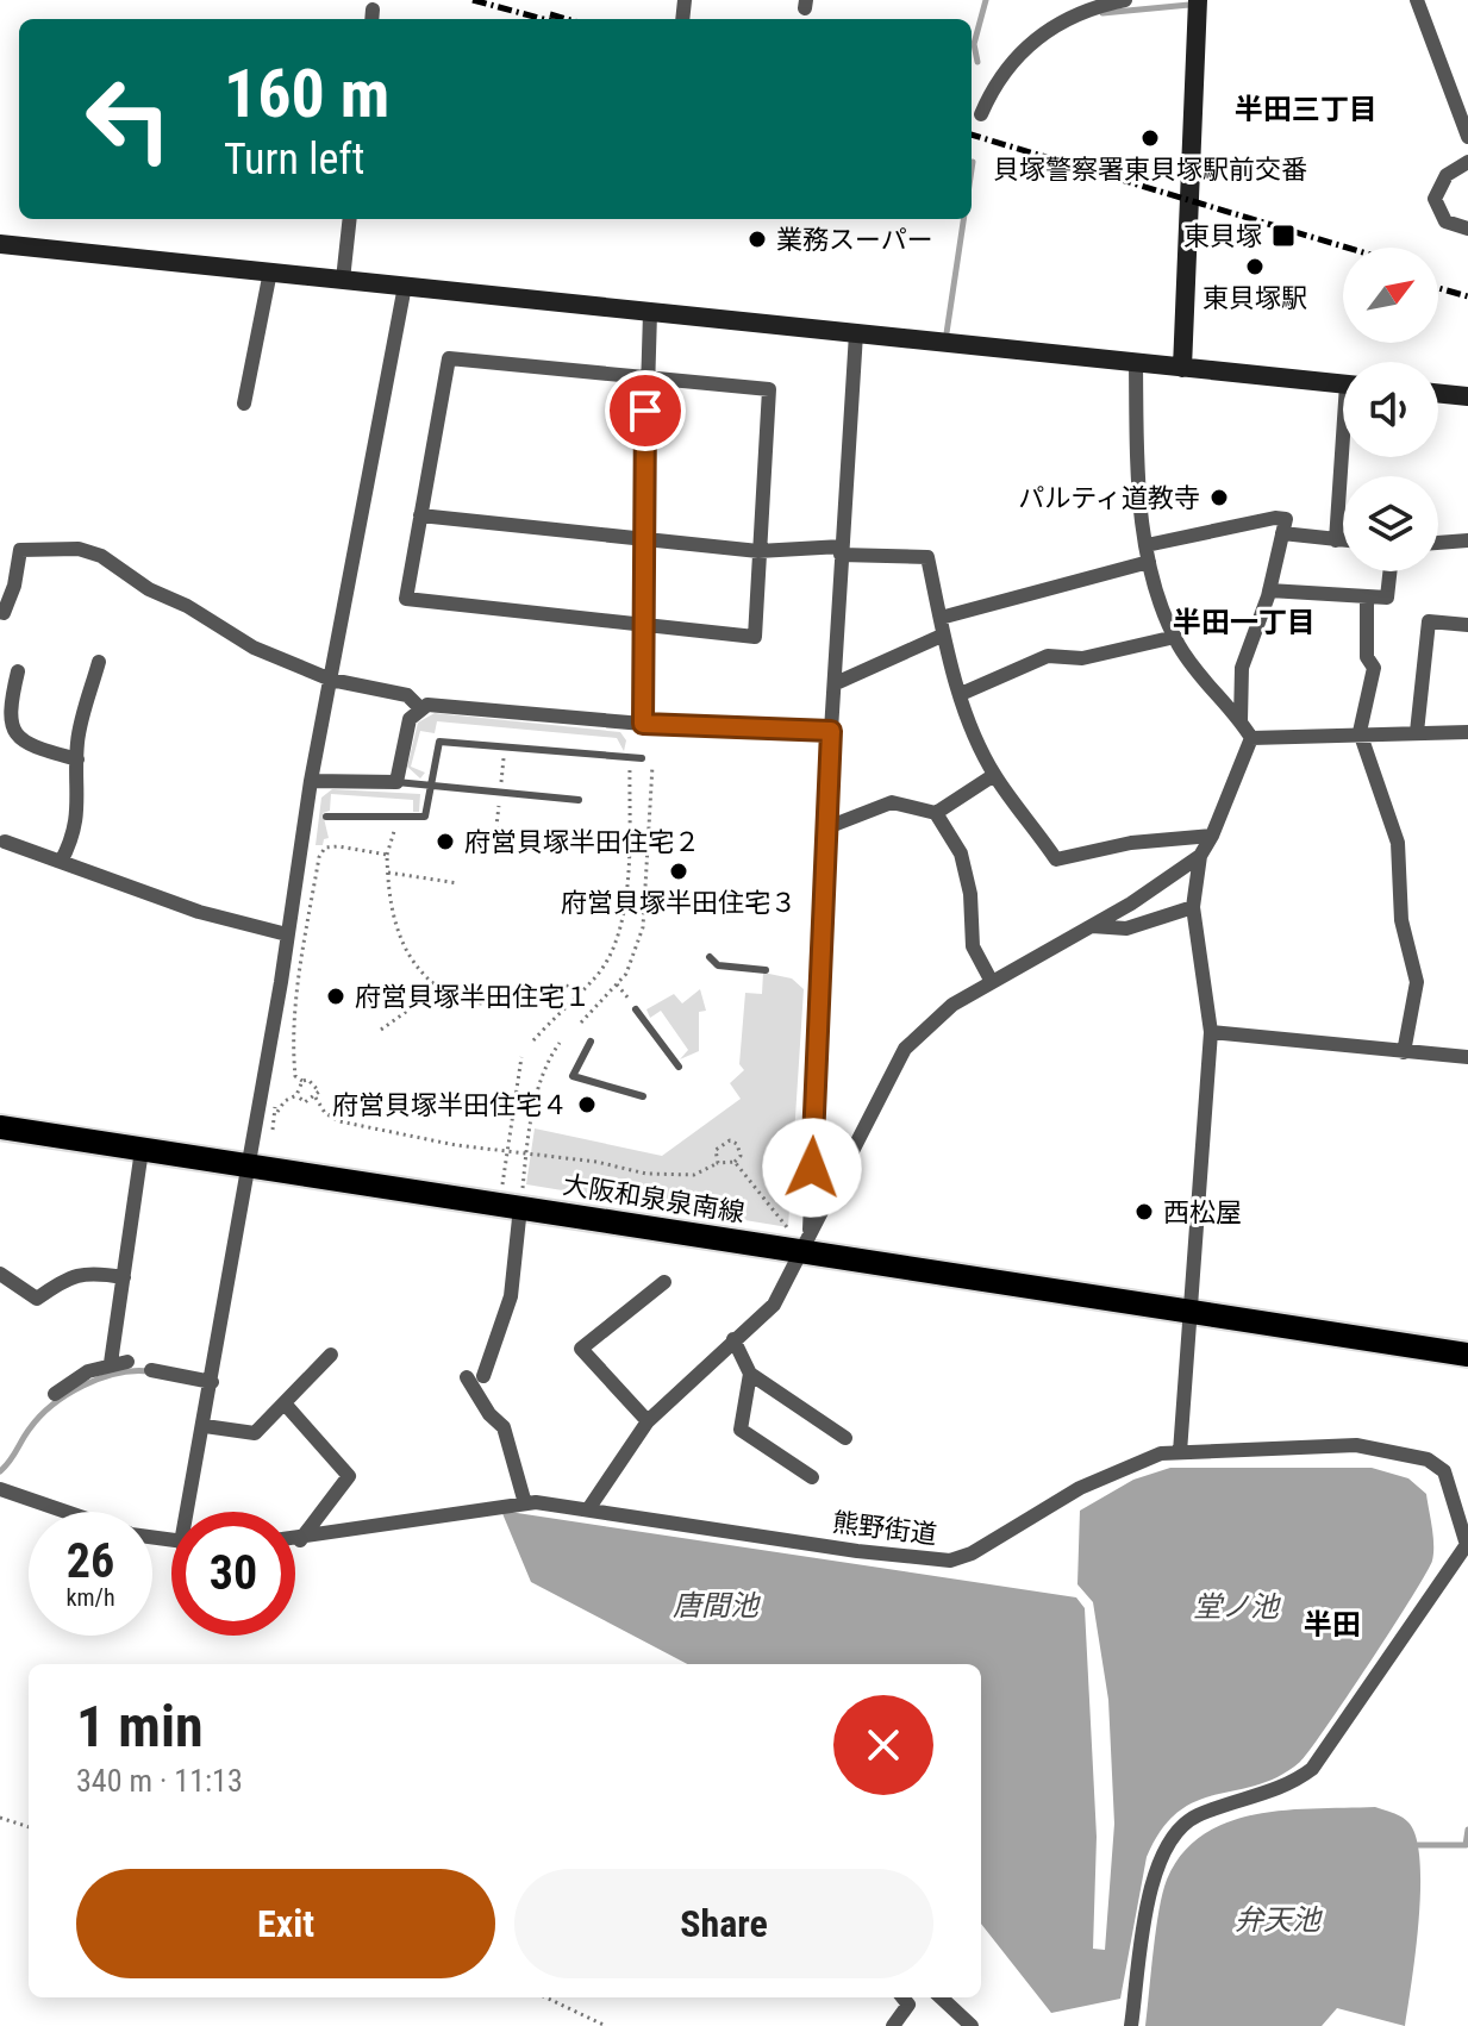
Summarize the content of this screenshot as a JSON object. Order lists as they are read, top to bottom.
{
  "streets": {
    "main road": ["大阪和泉泉南線"],
    "street": ["熊野街道"]
  },
  "districts": ["半田三丁目", "半田一丁目", "半田"],
  "water": ["唐間池", "堂ノ池", "弁天池"],
  "places": {
    "other": [
      "貝塚警察署東貝塚駅前交番",
      "業務スーパー",
      "東貝塚駅",
      "パルティ道教寺",
      "府営貝塚半田住宅２",
      "府営貝塚半田住宅３",
      "府営貝塚半田住宅１",
      "府営貝塚半田住宅４",
      "西松屋"
    ],
    "transit": ["東貝塚"]
  },
  "north": "top right",
  "page": {
    "turn": ["160 m", "Turn left"],
    "speed": "26 km/h",
    "limit": "30",
    "heading": ["1 min", "340 m · 11:13"],
    "buttons": ["Exit", "Share"]
  }
}
